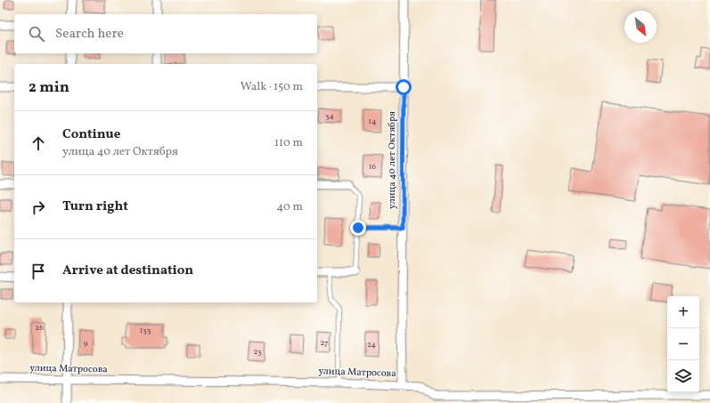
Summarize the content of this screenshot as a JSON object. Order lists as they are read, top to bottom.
{
  "streets": {
    "street": ["улица 40 лет Октября", "улица Матросова"]
  },
  "crossings": [
    ["улица 40 лет Октября", "улица Матросова"]
  ],
  "house_numbers": [
    "34",
    "14",
    "16",
    "26",
    "133",
    "27",
    "9",
    "24",
    "23"
  ],
  "north": "bottom right",
  "page": {
    "search": "Search here",
    "heading": ["2 min", "Walk · 150 m"],
    "list": [
      ["Continue", "улица 40 лет Октября", "110 m"],
      ["Turn right", "40 m"],
      "Arrive at destination"
    ],
    "map_buttons": ["+", "−"]
  }
}
